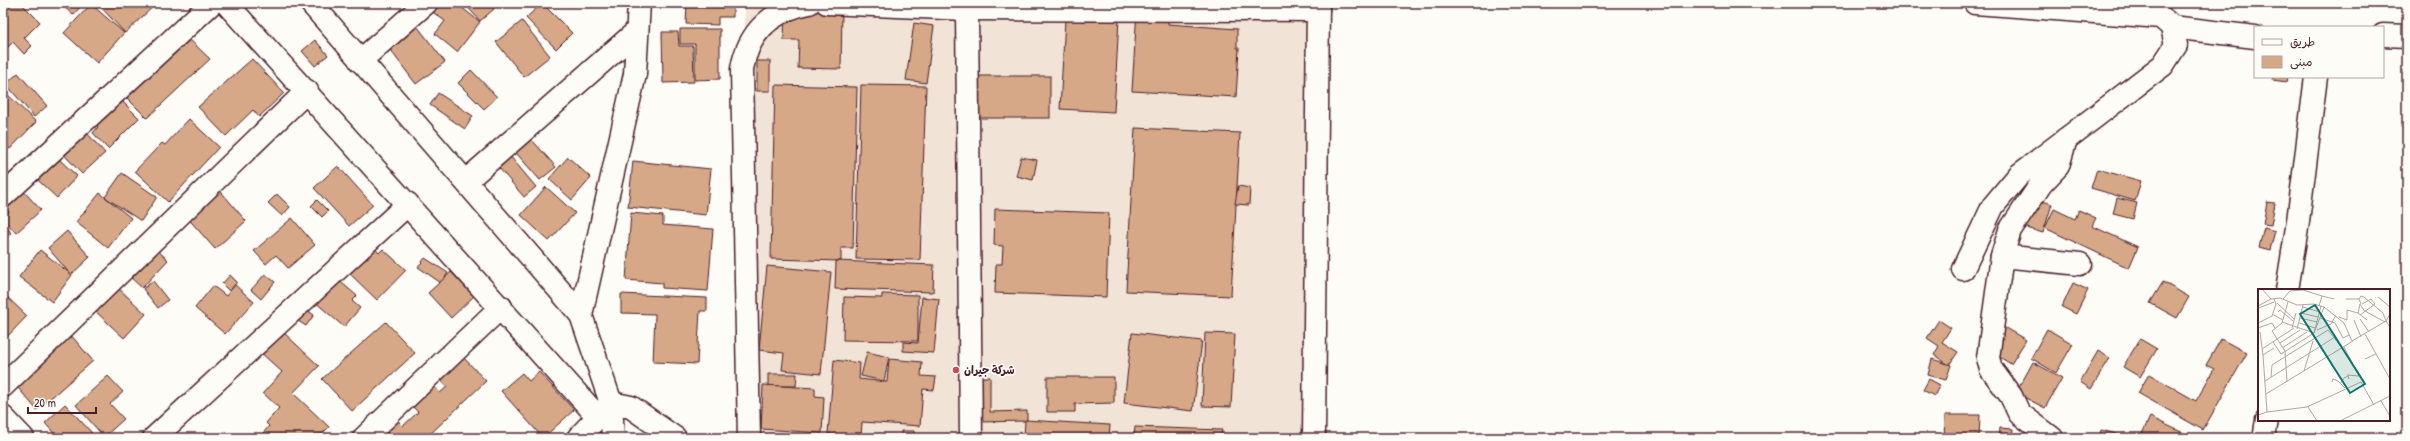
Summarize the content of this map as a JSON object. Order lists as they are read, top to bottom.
{
  "places": ["شركة جيران"],
  "legend": ["طريق", "مبنى"],
  "scale_bar": "20 m"
}
